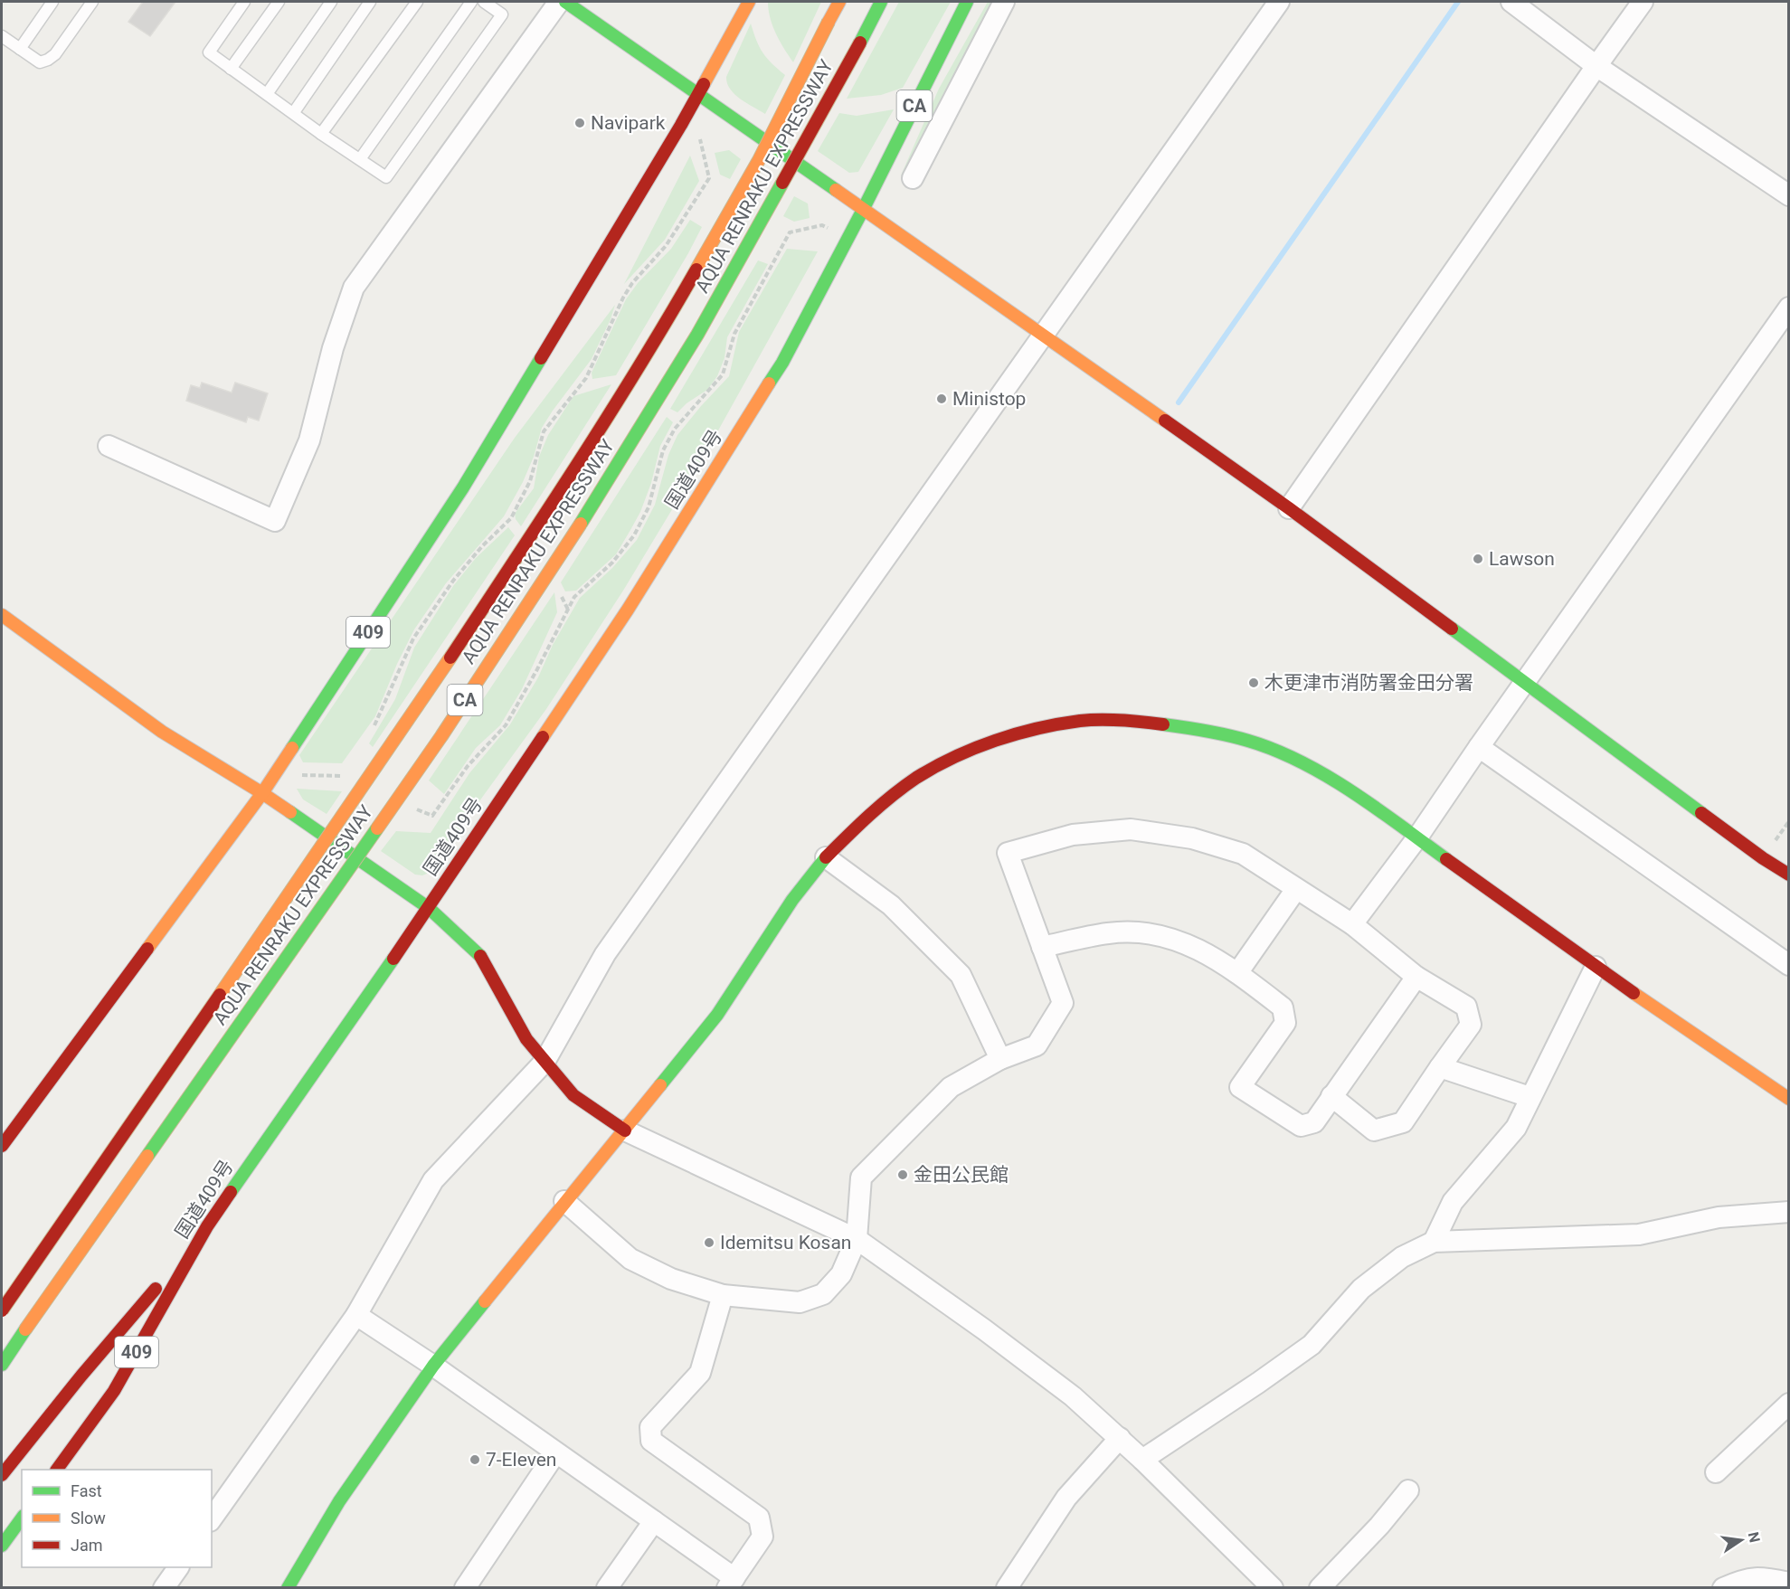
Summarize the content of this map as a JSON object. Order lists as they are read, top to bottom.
{
  "streets": {
    "main road": [
      "CA",
      "AQUA RENRAKU EXPRESSWAY",
      "国道409号",
      "409"
    ]
  },
  "crossings": [
    ["CA", "国道409号"]
  ],
  "places": [
    "Navipark",
    "Ministop",
    "Lawson",
    "木更津市消防署金田分署",
    "金田公民館",
    "Idemitsu Kosan",
    "7-Eleven"
  ],
  "legend": ["Fast", "Slow", "Jam"],
  "north": "right"
}
